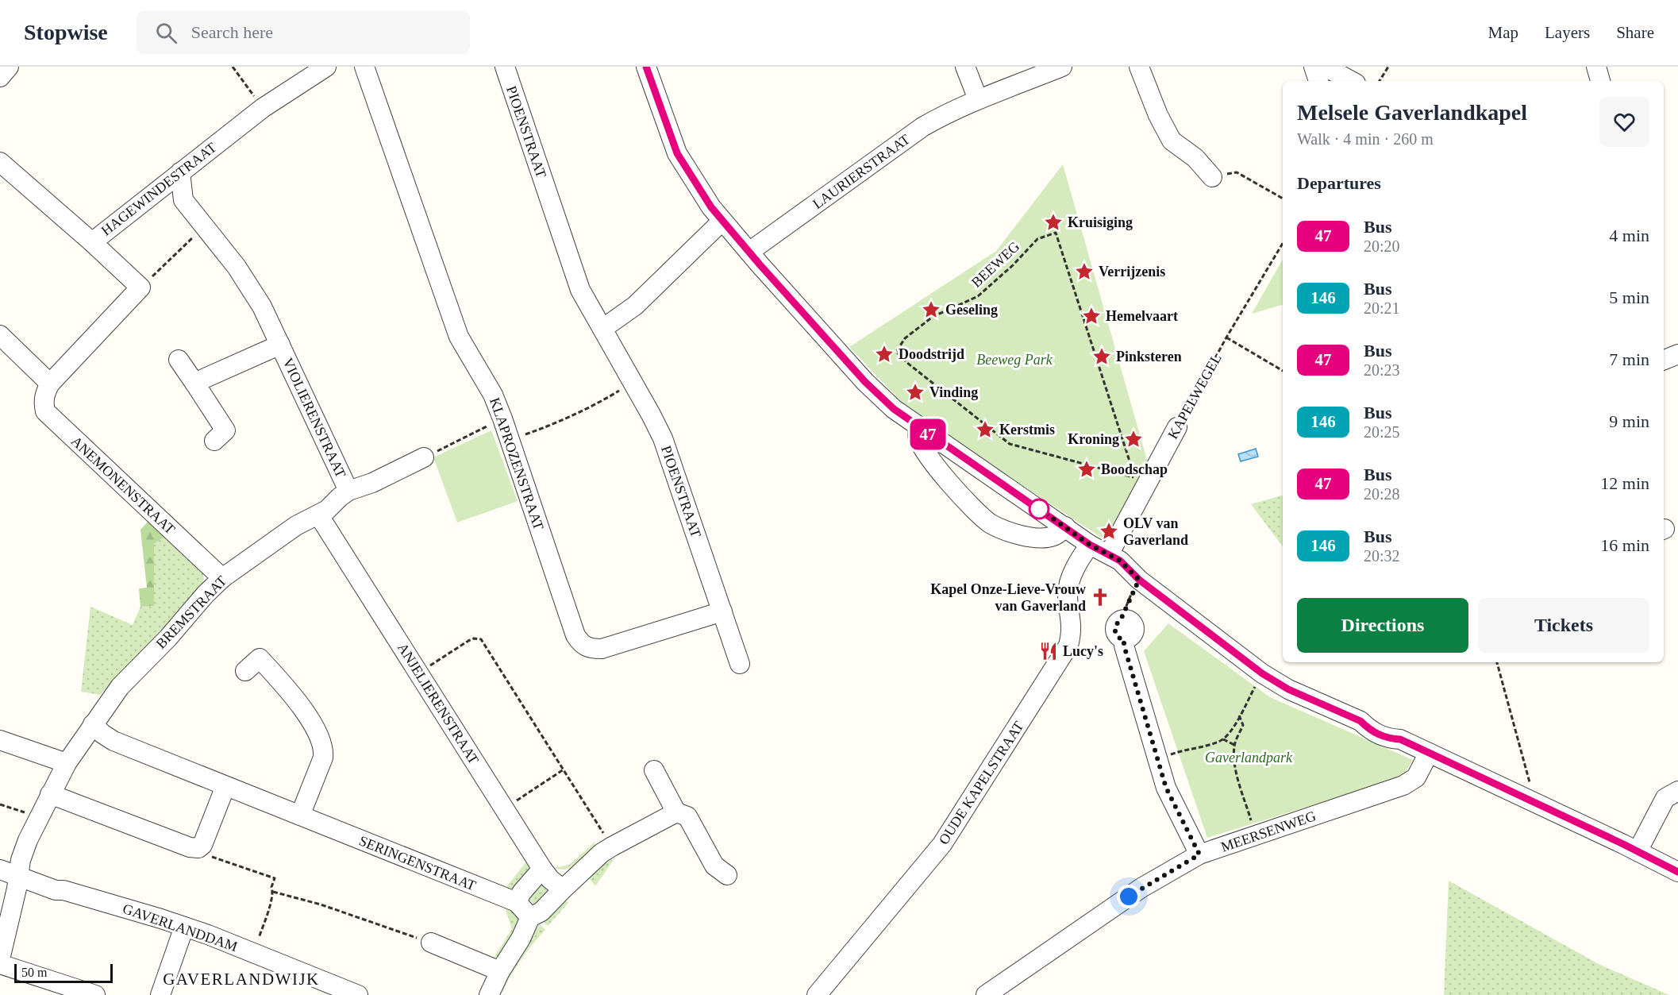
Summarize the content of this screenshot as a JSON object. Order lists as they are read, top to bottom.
{
  "streets": {
    "street": [
      "PIOENSTRAAT",
      "LAURIERSTRAAT",
      "HAGEWINDESTRAAT",
      "KAPELWEGEL",
      "VIOLIERENSTRAAT",
      "KLAPROZENSTRAAT",
      "ANEMONENSTRAAT",
      "BREMSTRAAT",
      "ANJELIERENSTRAAT",
      "OUDE KAPELSTRAAT",
      "MEERSENWEG",
      "SERINGENSTRAAT",
      "GAVERLANDDAM"
    ],
    "path": ["BEEWEG"]
  },
  "crossings": [
    ["PIOENSTRAAT", "KLAPROZENSTRAAT"],
    ["HAGEWINDESTRAAT", "VIOLIERENSTRAAT"],
    ["VIOLIERENSTRAAT", "BREMSTRAAT"],
    ["ANEMONENSTRAAT", "BREMSTRAAT"],
    ["BREMSTRAAT", "ANJELIERENSTRAAT"],
    ["BREMSTRAAT", "SERINGENSTRAAT"],
    ["BREMSTRAAT", "GAVERLANDDAM"]
  ],
  "districts": ["GAVERLANDWIJK"],
  "parks": ["Beeweg Park", "Gaverlandpark"],
  "places": {
    "place": [
      "Kruisiging",
      "Verrijzenis",
      "Geseling",
      "Hemelvaart",
      "Doodstrijd",
      "Pinksteren",
      "Vinding",
      "Kerstmis",
      "Kroning",
      "Boodschap",
      "OLV van Gaverland"
    ],
    "church": ["Kapel Onze-Lieve-Vrouw van Gaverland"],
    "restaurant": ["Lucy's"]
  },
  "lines": ["bus line 47"],
  "scale_bar": "50 m",
  "page": {
    "header": "Stopwise",
    "search": "Search here",
    "nav": ["Map", "Layers", "Share"],
    "on_map": "47",
    "heading": [
      ["Melsele Gaverlandkapel", "Walk · 4 min · 260 m"],
      "Departures"
    ],
    "list": [
      {
        "mark": "47",
        "name": "Bus",
        "note": "20:20",
        "value": "4 min"
      },
      {
        "mark": "146",
        "name": "Bus",
        "note": "20:21",
        "value": "5 min"
      },
      {
        "mark": "47",
        "name": "Bus",
        "note": "20:23",
        "value": "7 min"
      },
      {
        "mark": "146",
        "name": "Bus",
        "note": "20:25",
        "value": "9 min"
      },
      {
        "mark": "47",
        "name": "Bus",
        "note": "20:28",
        "value": "12 min"
      },
      {
        "mark": "146",
        "name": "Bus",
        "note": "20:32",
        "value": "16 min"
      }
    ],
    "buttons": ["Directions", "Tickets"],
    "scale": "50 m"
  }
}
